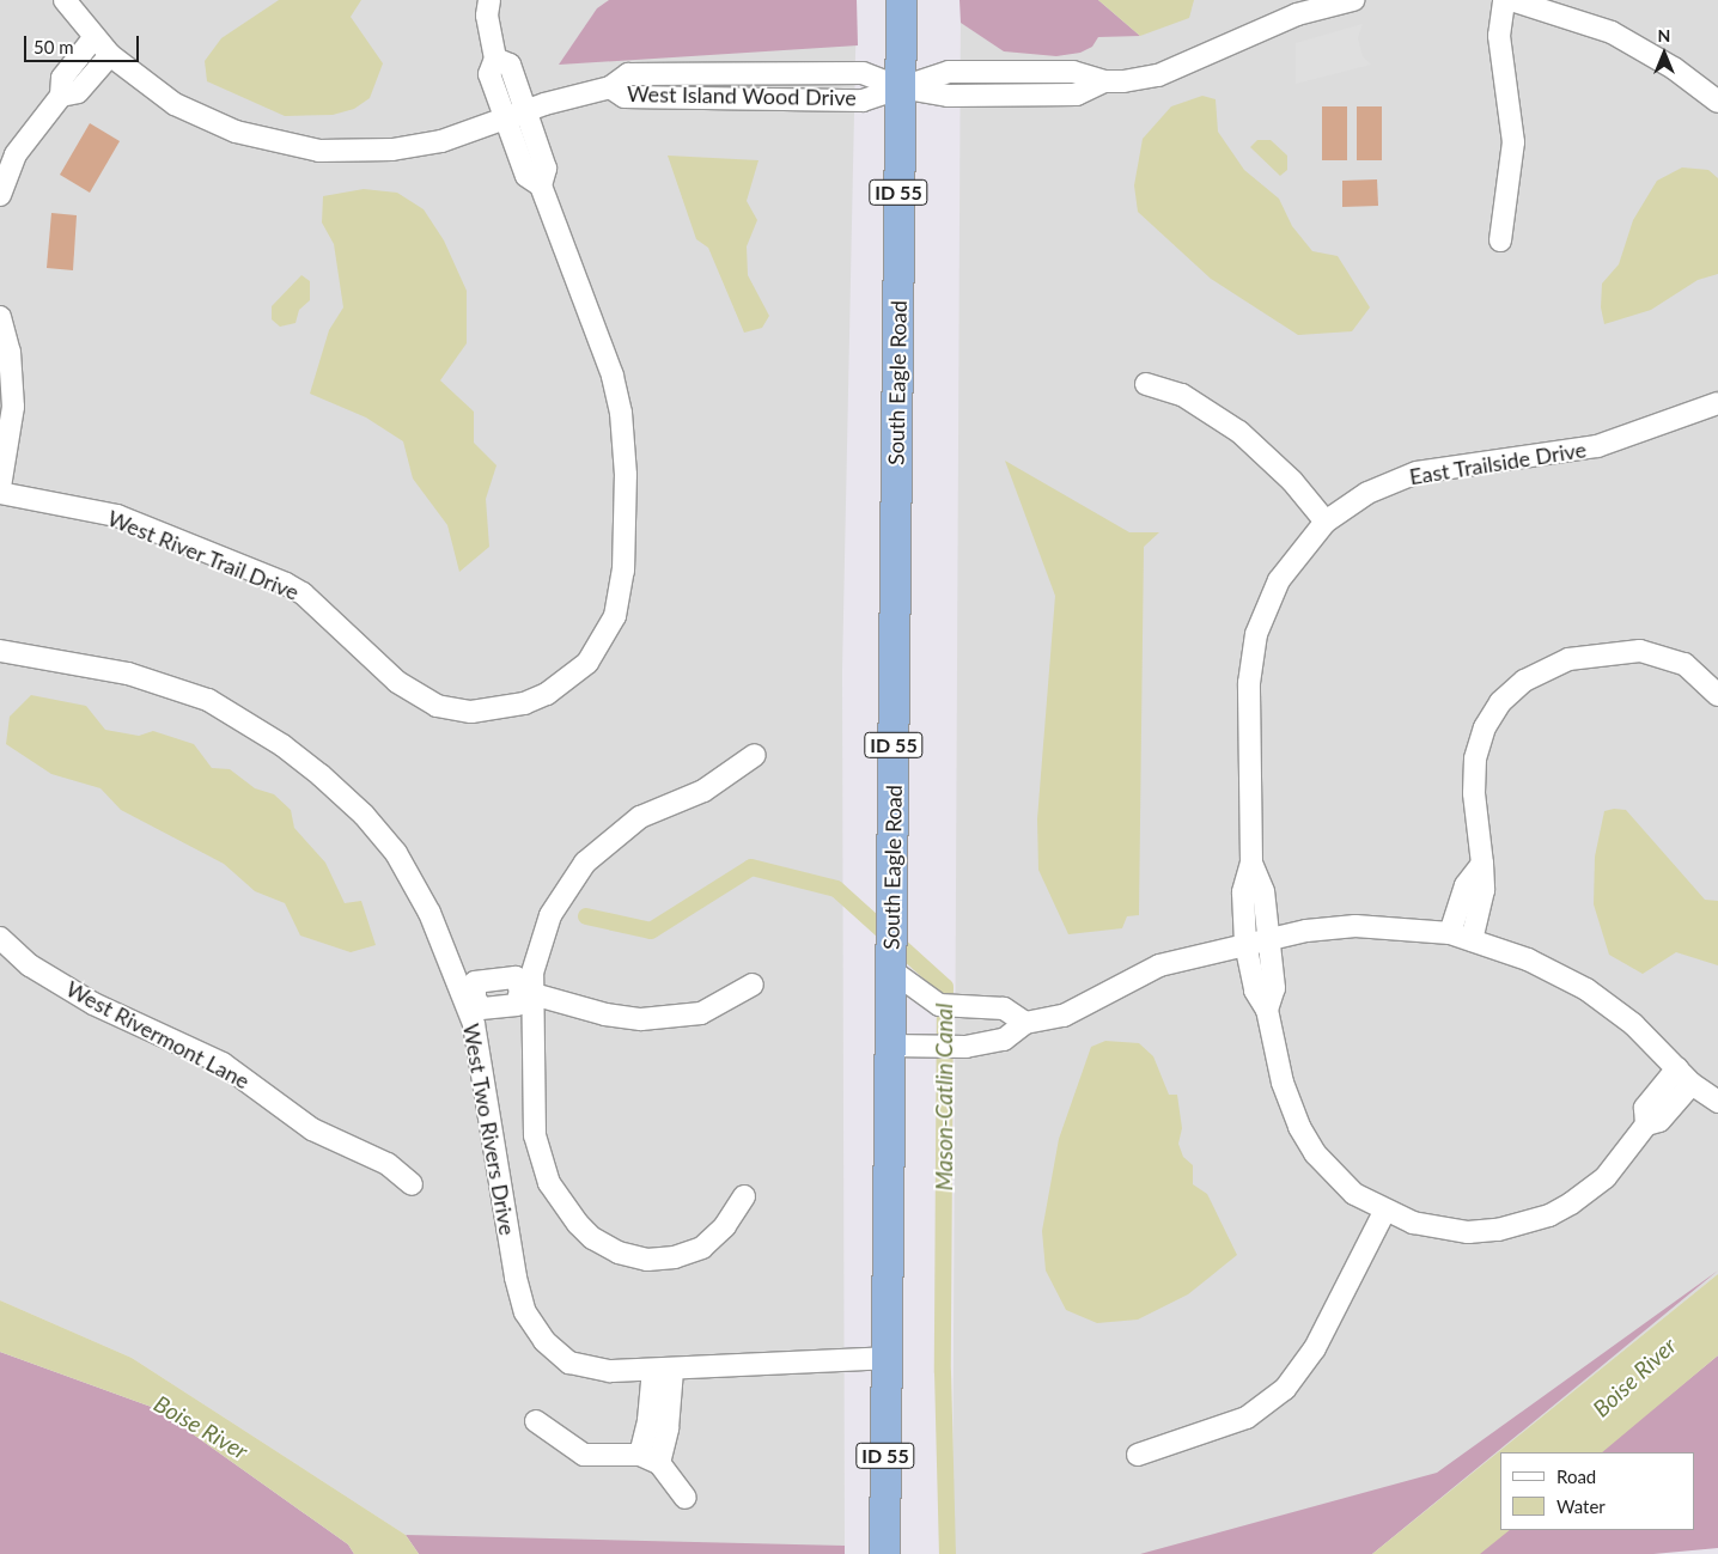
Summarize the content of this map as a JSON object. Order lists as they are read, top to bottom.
{
  "streets": {
    "highway": ["ID 55", "South Eagle Road"],
    "street": [
      "West Island Wood Drive",
      "East Trailside Drive",
      "West River Trail Drive",
      "West Rivermont Lane",
      "West Two Rivers Drive"
    ]
  },
  "crossings": [
    ["West Island Wood Drive", "South Eagle Road"],
    ["South Eagle Road", "West Two Rivers Drive"]
  ],
  "water": ["Mason-Catlin Canal", "Boise River"],
  "legend": ["Road", "Water"],
  "scale_bar": "50 m",
  "north": "top"
}
